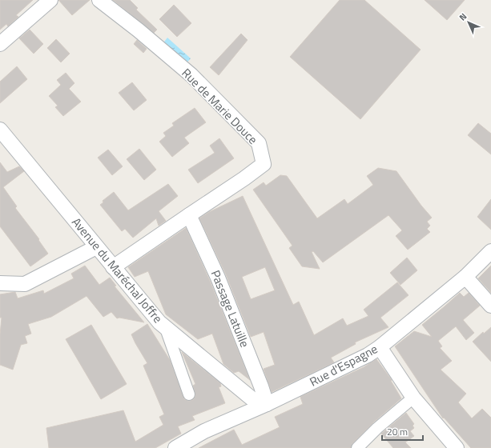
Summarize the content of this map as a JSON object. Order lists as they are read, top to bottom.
{
  "streets": {
    "street": [
      "Rue de Marie Douce",
      "Avenue du Maréchal Joffre",
      "Passage Latuille",
      "Rue d'Espagne"
    ]
  },
  "crossings": [
    ["Rue de Marie Douce", "Avenue du Maréchal Joffre"],
    ["Rue de Marie Douce", "Passage Latuille"],
    ["Avenue du Maréchal Joffre", "Passage Latuille"],
    ["Avenue du Maréchal Joffre", "Rue d'Espagne"],
    ["Passage Latuille", "Rue d'Espagne"]
  ],
  "scale_bar": "20 m",
  "north": "top left"
}
